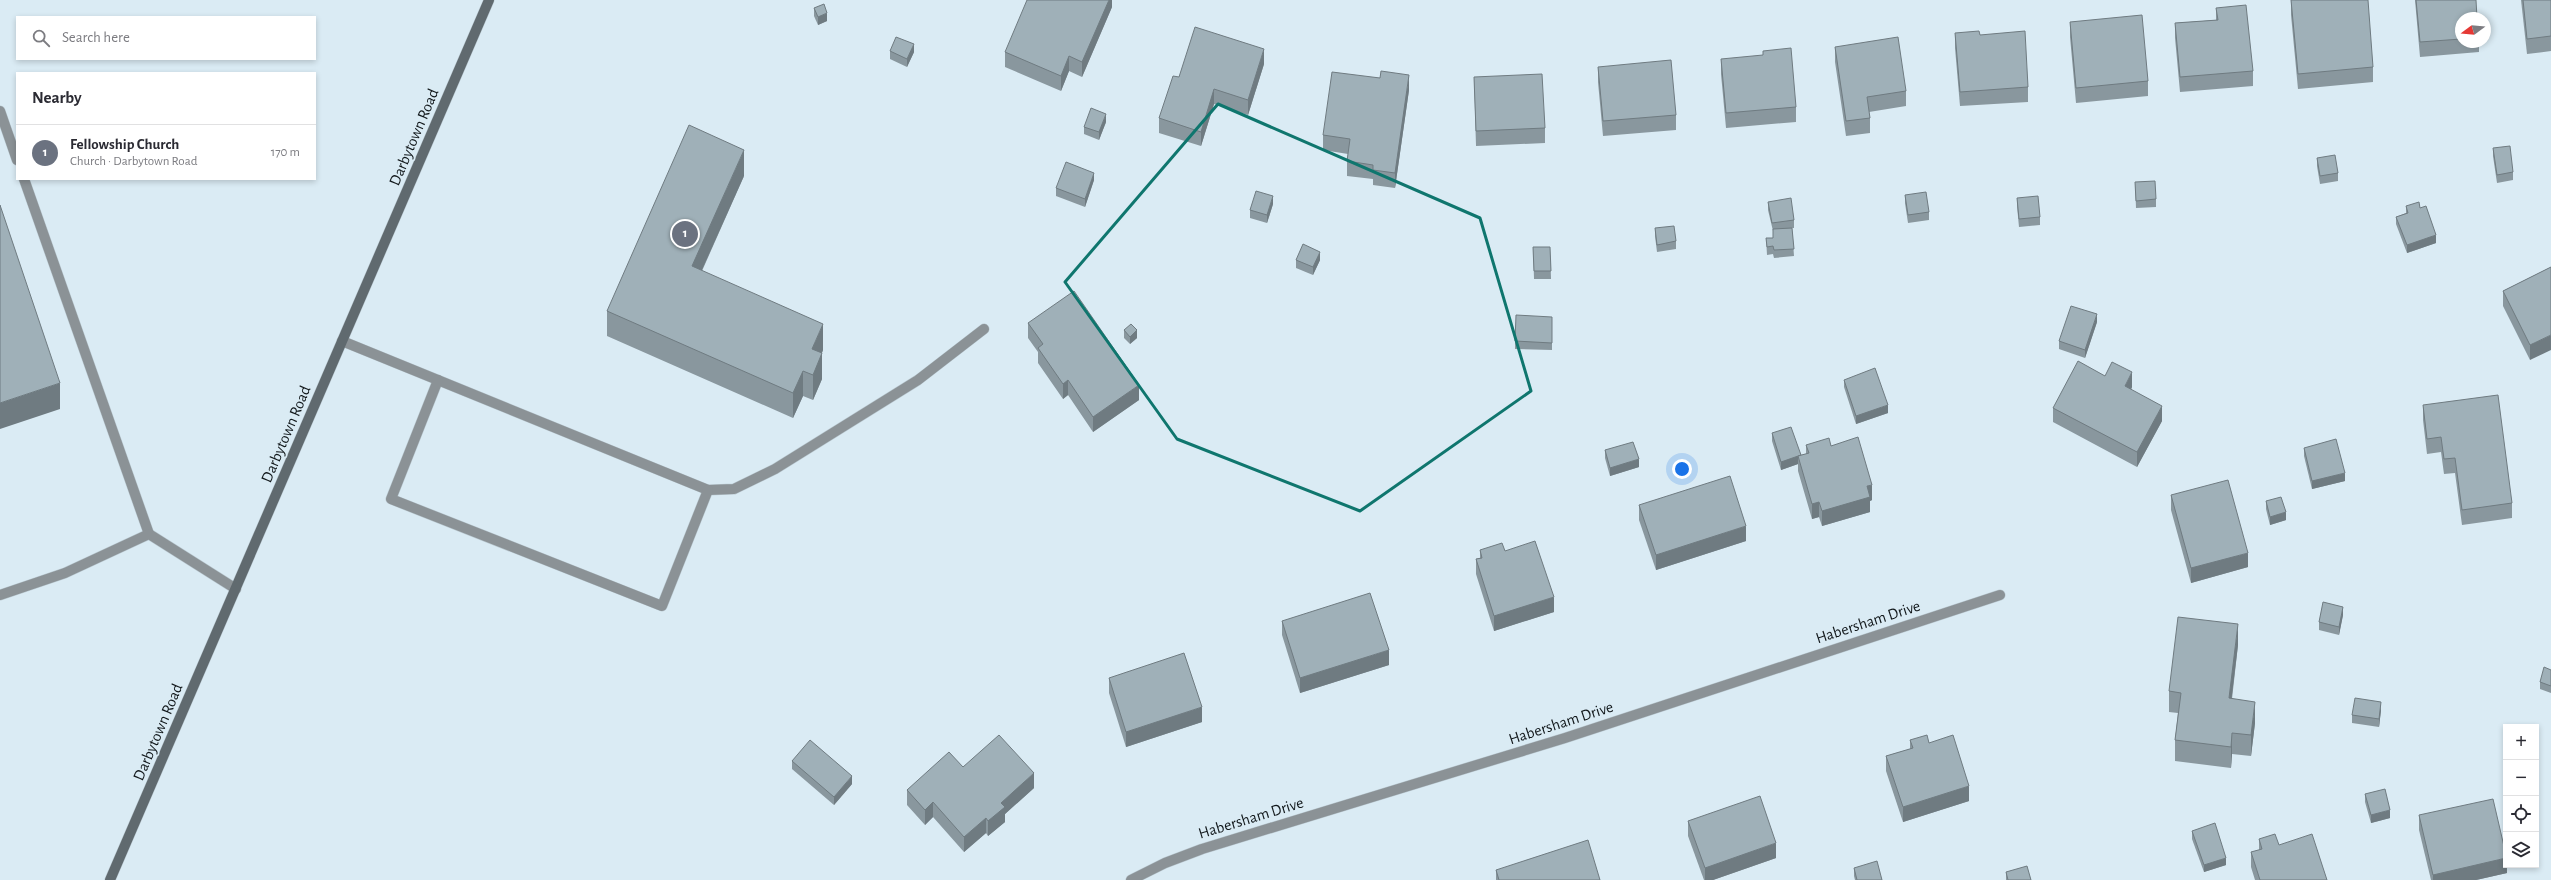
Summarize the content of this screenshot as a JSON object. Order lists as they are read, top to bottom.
{
  "streets": {
    "main road": ["Darbytown Road"],
    "street": ["Habersham Drive"]
  },
  "north": "left",
  "page": {
    "search": "Search here",
    "heading": "Nearby",
    "list": [
      {
        "mark": "1",
        "name": "Fellowship Church",
        "note": "Church · Darbytown Road",
        "value": "170 m"
      }
    ],
    "pins": "1",
    "map_buttons": ["+", "−"]
  }
}
